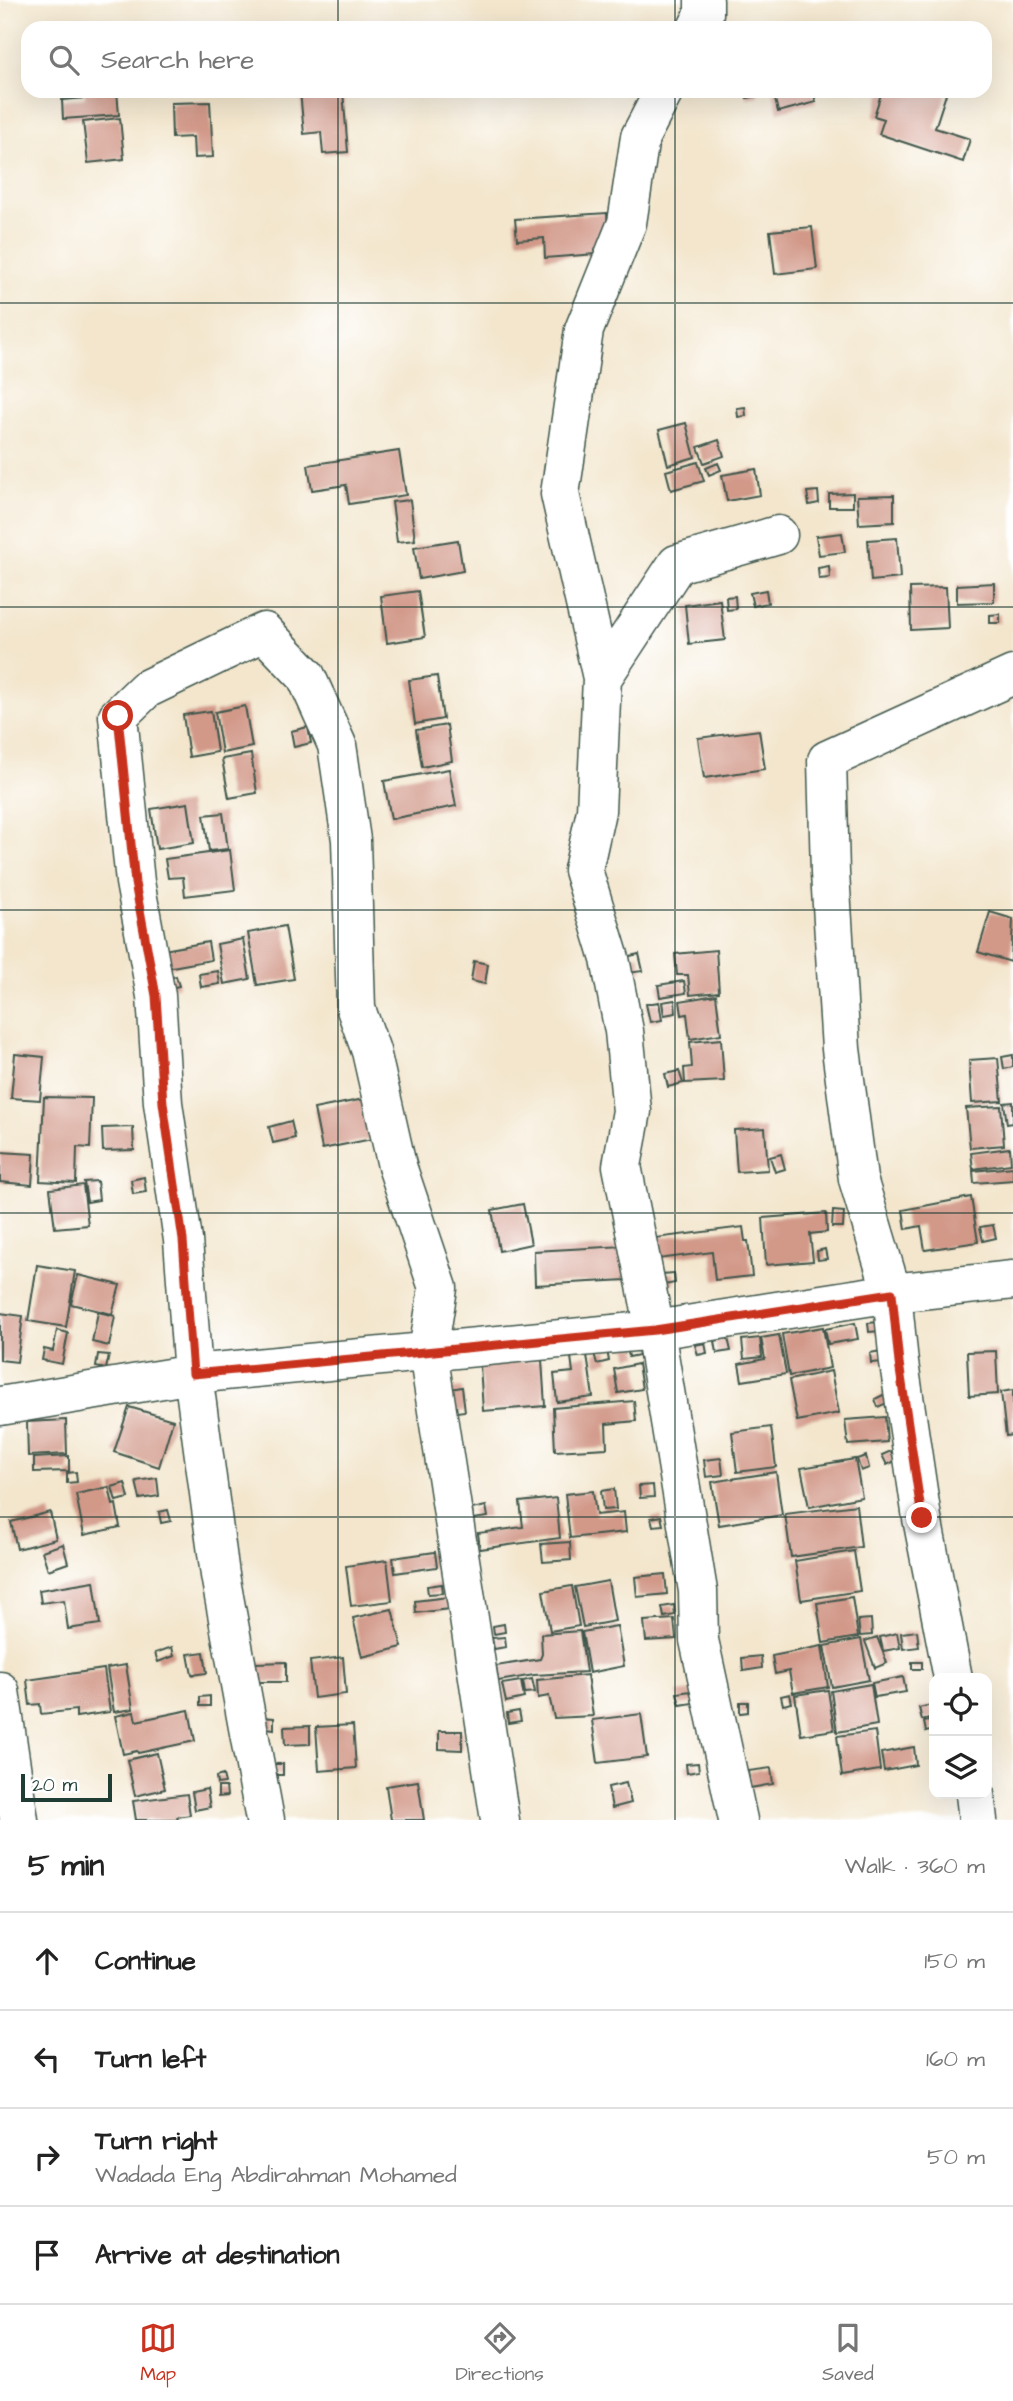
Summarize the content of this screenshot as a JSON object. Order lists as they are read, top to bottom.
{
  "scale_bar": "20 m",
  "page": {
    "search": "Search here",
    "scale": "20 m",
    "heading": ["5 min", "Walk · 360 m"],
    "list": [
      ["Continue", "150 m"],
      ["Turn left", "160 m"],
      ["Turn right", "Wadada Eng Abdirahman Mohamed", "50 m"],
      "Arrive at destination"
    ],
    "nav": ["Map", "Directions", "Saved"]
  }
}
